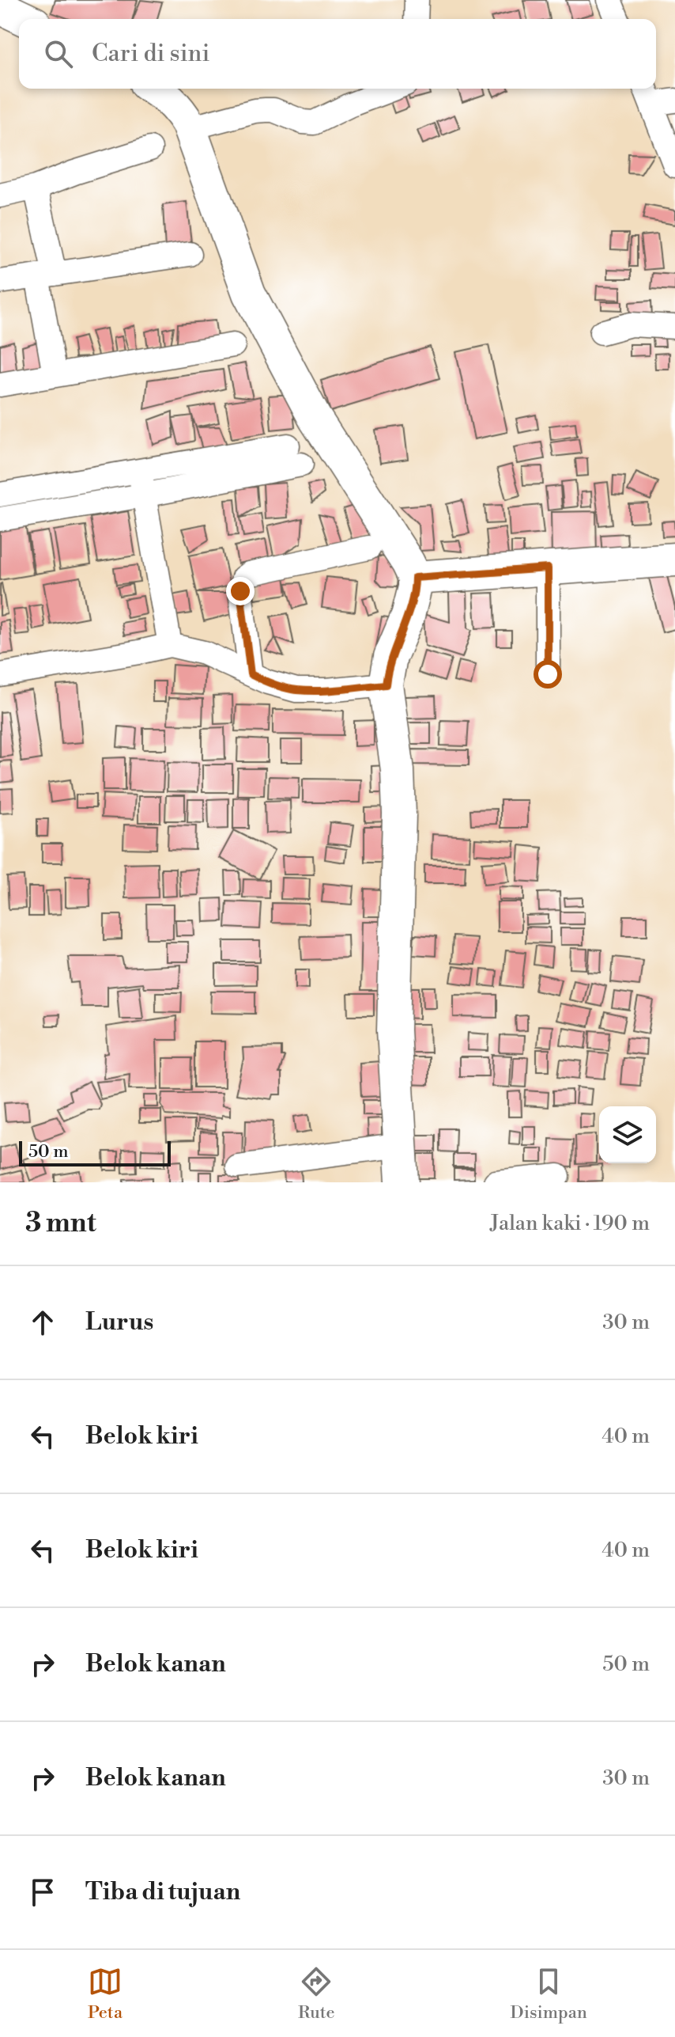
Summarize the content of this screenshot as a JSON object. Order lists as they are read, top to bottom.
{
  "scale_bar": "50 m",
  "page": {
    "search": "Cari di sini",
    "scale": "50 m",
    "heading": ["3 mnt", "Jalan kaki · 190 m"],
    "list": [
      ["Lurus", "30 m"],
      ["Belok kiri", "40 m"],
      ["Belok kiri", "40 m"],
      ["Belok kanan", "50 m"],
      ["Belok kanan", "30 m"],
      "Tiba di tujuan"
    ],
    "nav": ["Peta", "Rute", "Disimpan"]
  }
}
